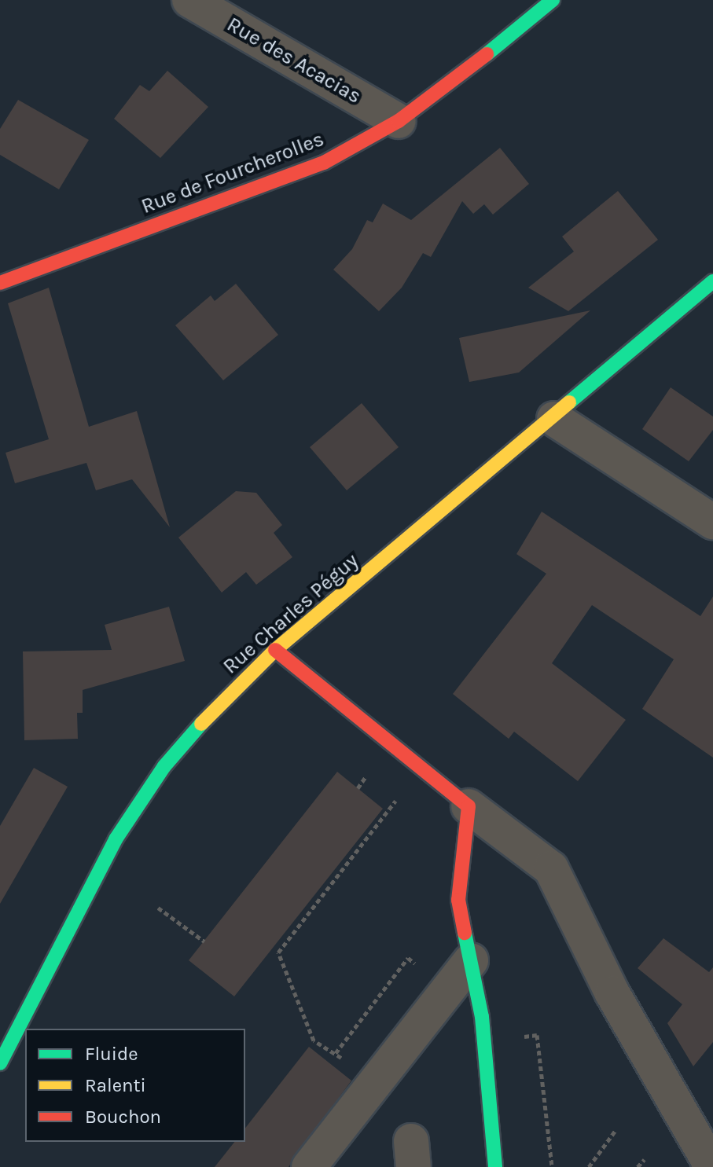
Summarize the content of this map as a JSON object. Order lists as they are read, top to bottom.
{
  "streets": {
    "street": ["Rue des Acacias", "Rue de Fourcherolles", "Rue Charles Péguy"]
  },
  "crossings": [
    ["Rue des Acacias", "Rue de Fourcherolles"]
  ],
  "legend": ["Fluide", "Ralenti", "Bouchon"]
}
